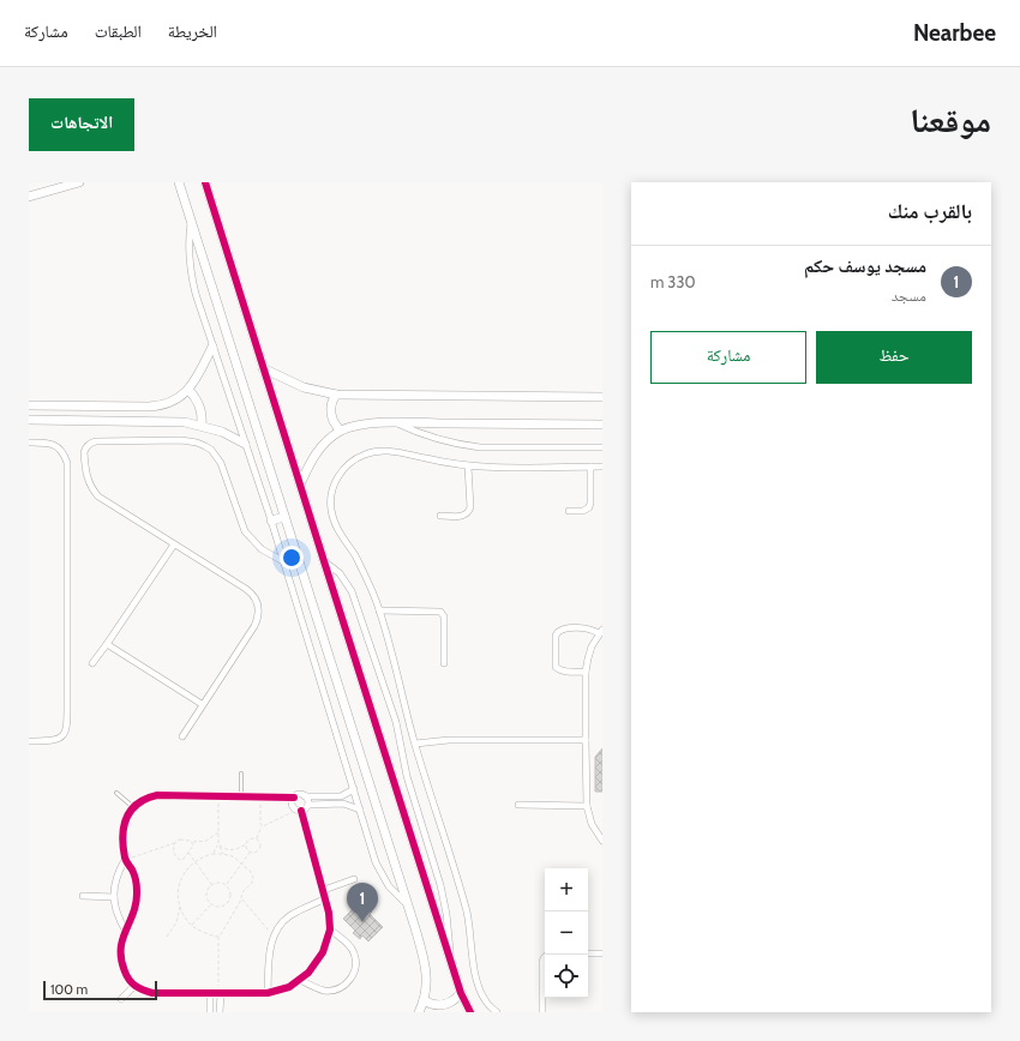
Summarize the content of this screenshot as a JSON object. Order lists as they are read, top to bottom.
{
  "scale_bar": "100 m",
  "page": {
    "header": "Nearbee",
    "nav": ["الخريطة", "الطبقات", "مشاركة"],
    "title": "موقعنا",
    "buttons": [
      "الاتجاهات",
      ["حفظ", "مشاركة"]
    ],
    "heading": "بالقرب منك",
    "list": [
      {
        "mark": "1",
        "name": "مسجد يوسف حكم",
        "note": "مسجد",
        "value": "330 m"
      }
    ],
    "map_buttons": ["+", "−"],
    "pins": "1",
    "scale": "100 m"
  }
}
